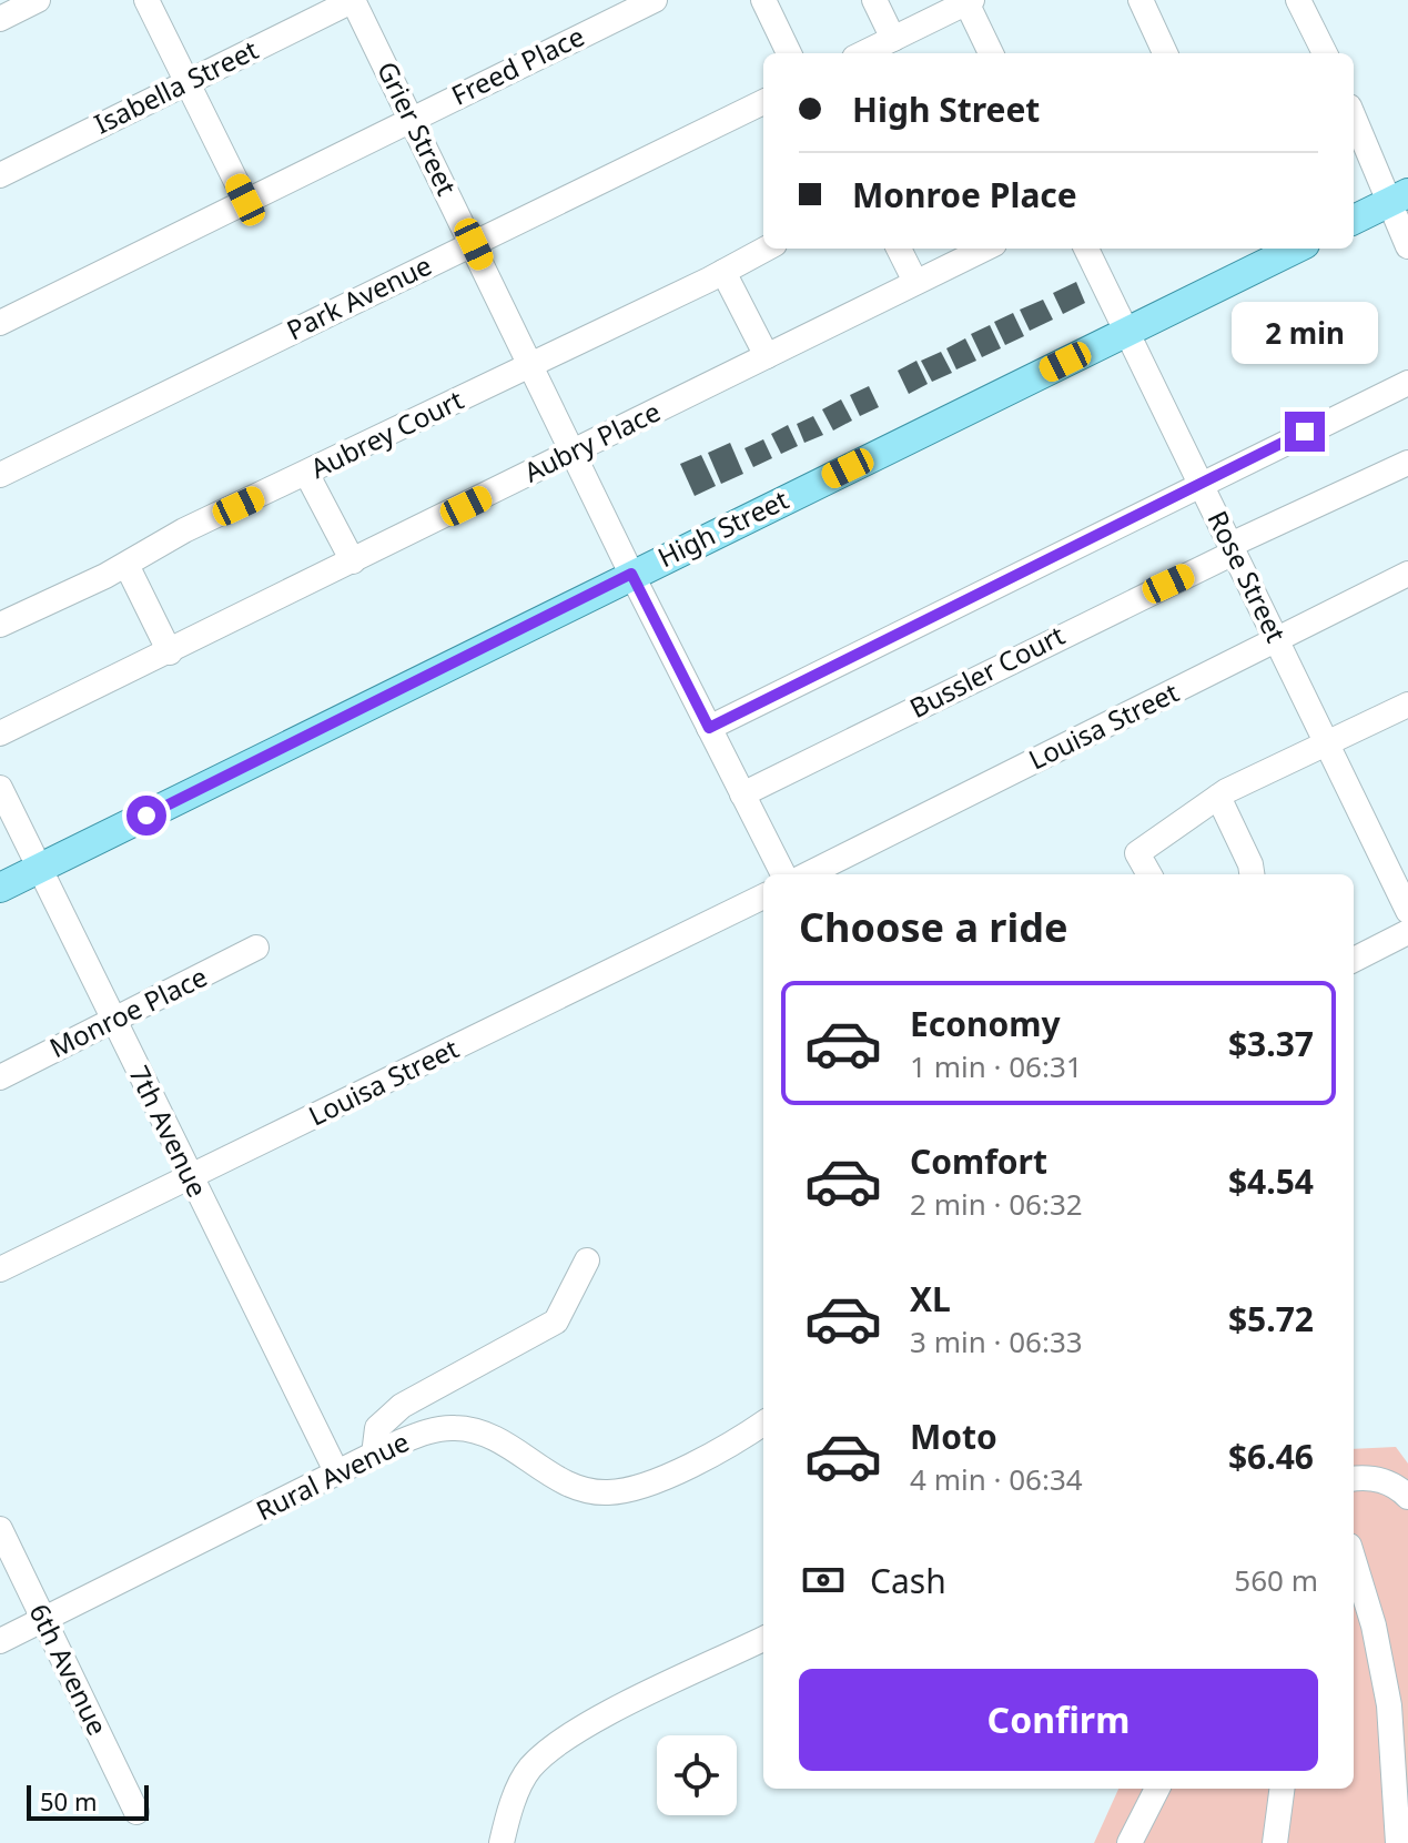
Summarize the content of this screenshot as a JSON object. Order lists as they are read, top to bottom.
{
  "streets": {
    "main road": ["High Street"],
    "street": [
      "Freed Place",
      "Isabella Street",
      "Grier Street",
      "Park Avenue",
      "Aubrey Court",
      "Aubry Place",
      "Rose Street",
      "Bussler Court",
      "Louisa Street",
      "Monroe Place",
      "7th Avenue",
      "Rural Avenue",
      "6th Avenue"
    ]
  },
  "crossings": [
    ["Freed Place", "Grier Street"],
    ["Isabella Street", "Grier Street"],
    ["Grier Street", "Park Avenue"],
    ["Grier Street", "Aubrey Court"],
    ["Grier Street", "Aubry Place"],
    ["Grier Street", "High Street"],
    ["Grier Street", "Bussler Court"],
    ["High Street", "Rose Street"],
    ["High Street", "7th Avenue"],
    ["Rose Street", "Bussler Court"],
    ["Rose Street", "Louisa Street"],
    ["Louisa Street", "7th Avenue"],
    ["Monroe Place", "7th Avenue"],
    ["7th Avenue", "Rural Avenue"],
    ["Rural Avenue", "6th Avenue"]
  ],
  "scale_bar": "50 m",
  "page": {
    "banner": ["High Street", "Monroe Place"],
    "bubble": "2 min",
    "heading": "Choose a ride",
    "list": [
      {
        "name": "Economy",
        "note": "1 min · 06:31",
        "value": "$3.37"
      },
      {
        "name": "Comfort",
        "note": "2 min · 06:32",
        "value": "$4.54"
      },
      {
        "name": "XL",
        "note": "3 min · 06:33",
        "value": "$5.72"
      },
      {
        "name": "Moto",
        "note": "4 min · 06:34",
        "value": "$6.46"
      }
    ],
    "pay": ["Cash", "560 m"],
    "buttons": "Confirm",
    "scale": "50 m"
  }
}
